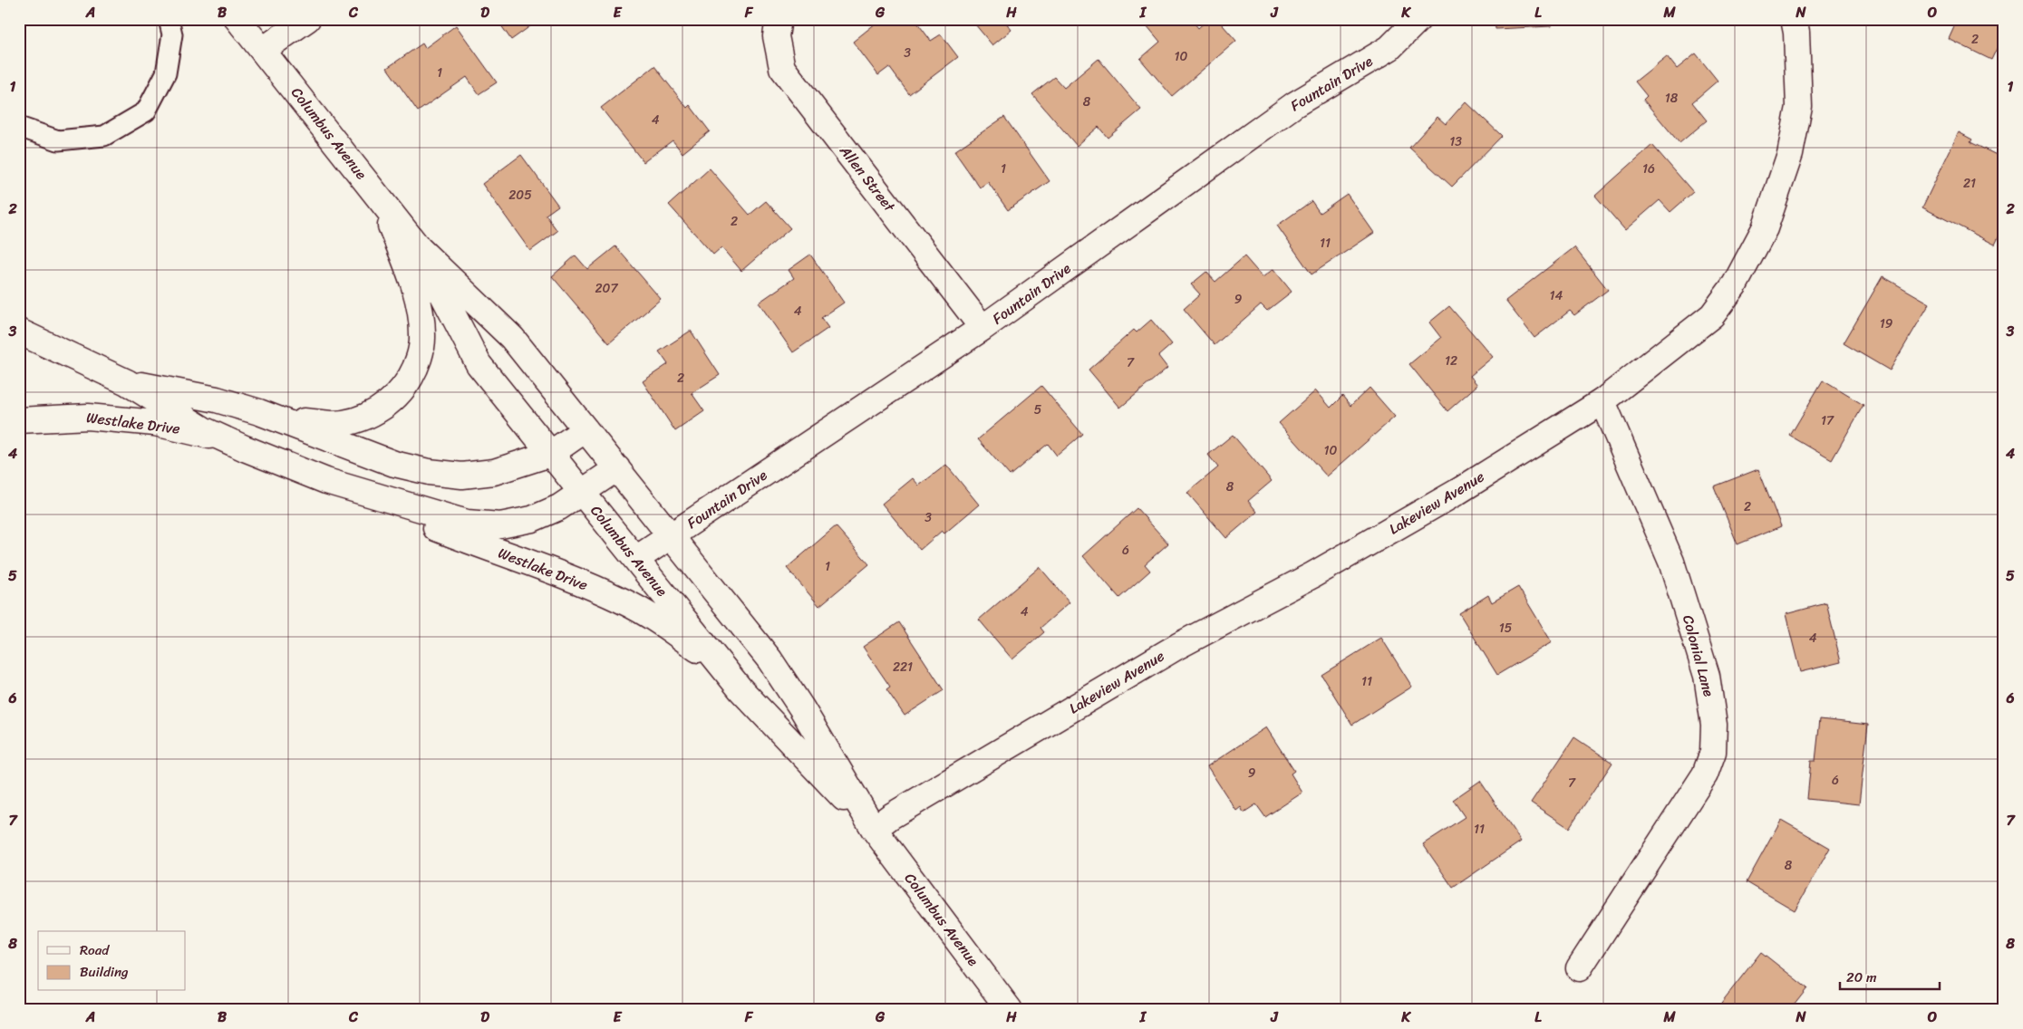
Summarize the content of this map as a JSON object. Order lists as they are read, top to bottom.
{
  "streets": {
    "street": [
      "Fountain Drive",
      "Columbus Avenue",
      "Allen Street",
      "Westlake Drive",
      "Lakeview Avenue",
      "Colonial Lane"
    ]
  },
  "crossings": [
    ["Fountain Drive", "Columbus Avenue"],
    ["Fountain Drive", "Allen Street"],
    ["Columbus Avenue", "Westlake Drive"],
    ["Columbus Avenue", "Lakeview Avenue"],
    ["Lakeview Avenue", "Colonial Lane"]
  ],
  "house_numbers": [
    "2",
    "3",
    "10",
    "1",
    "18",
    "8",
    "4",
    "13",
    "1",
    "16",
    "21",
    "205",
    "2",
    "11",
    "207",
    "14",
    "9",
    "4",
    "19",
    "12",
    "7",
    "2",
    "5",
    "17",
    "10",
    "8",
    "2",
    "3",
    "6",
    "1",
    "4",
    "15",
    "4",
    "221",
    "11",
    "9",
    "6",
    "7",
    "11",
    "8"
  ],
  "legend": ["Road", "Building"],
  "scale_bar": "20 m",
  "grid": {
    "columns": [
      "A",
      "B",
      "C",
      "D",
      "E",
      "F",
      "G",
      "H",
      "I",
      "J",
      "K",
      "L",
      "M",
      "N",
      "O"
    ],
    "rows": [
      "1",
      "2",
      "3",
      "4",
      "5",
      "6",
      "7",
      "8"
    ]
  }
}
